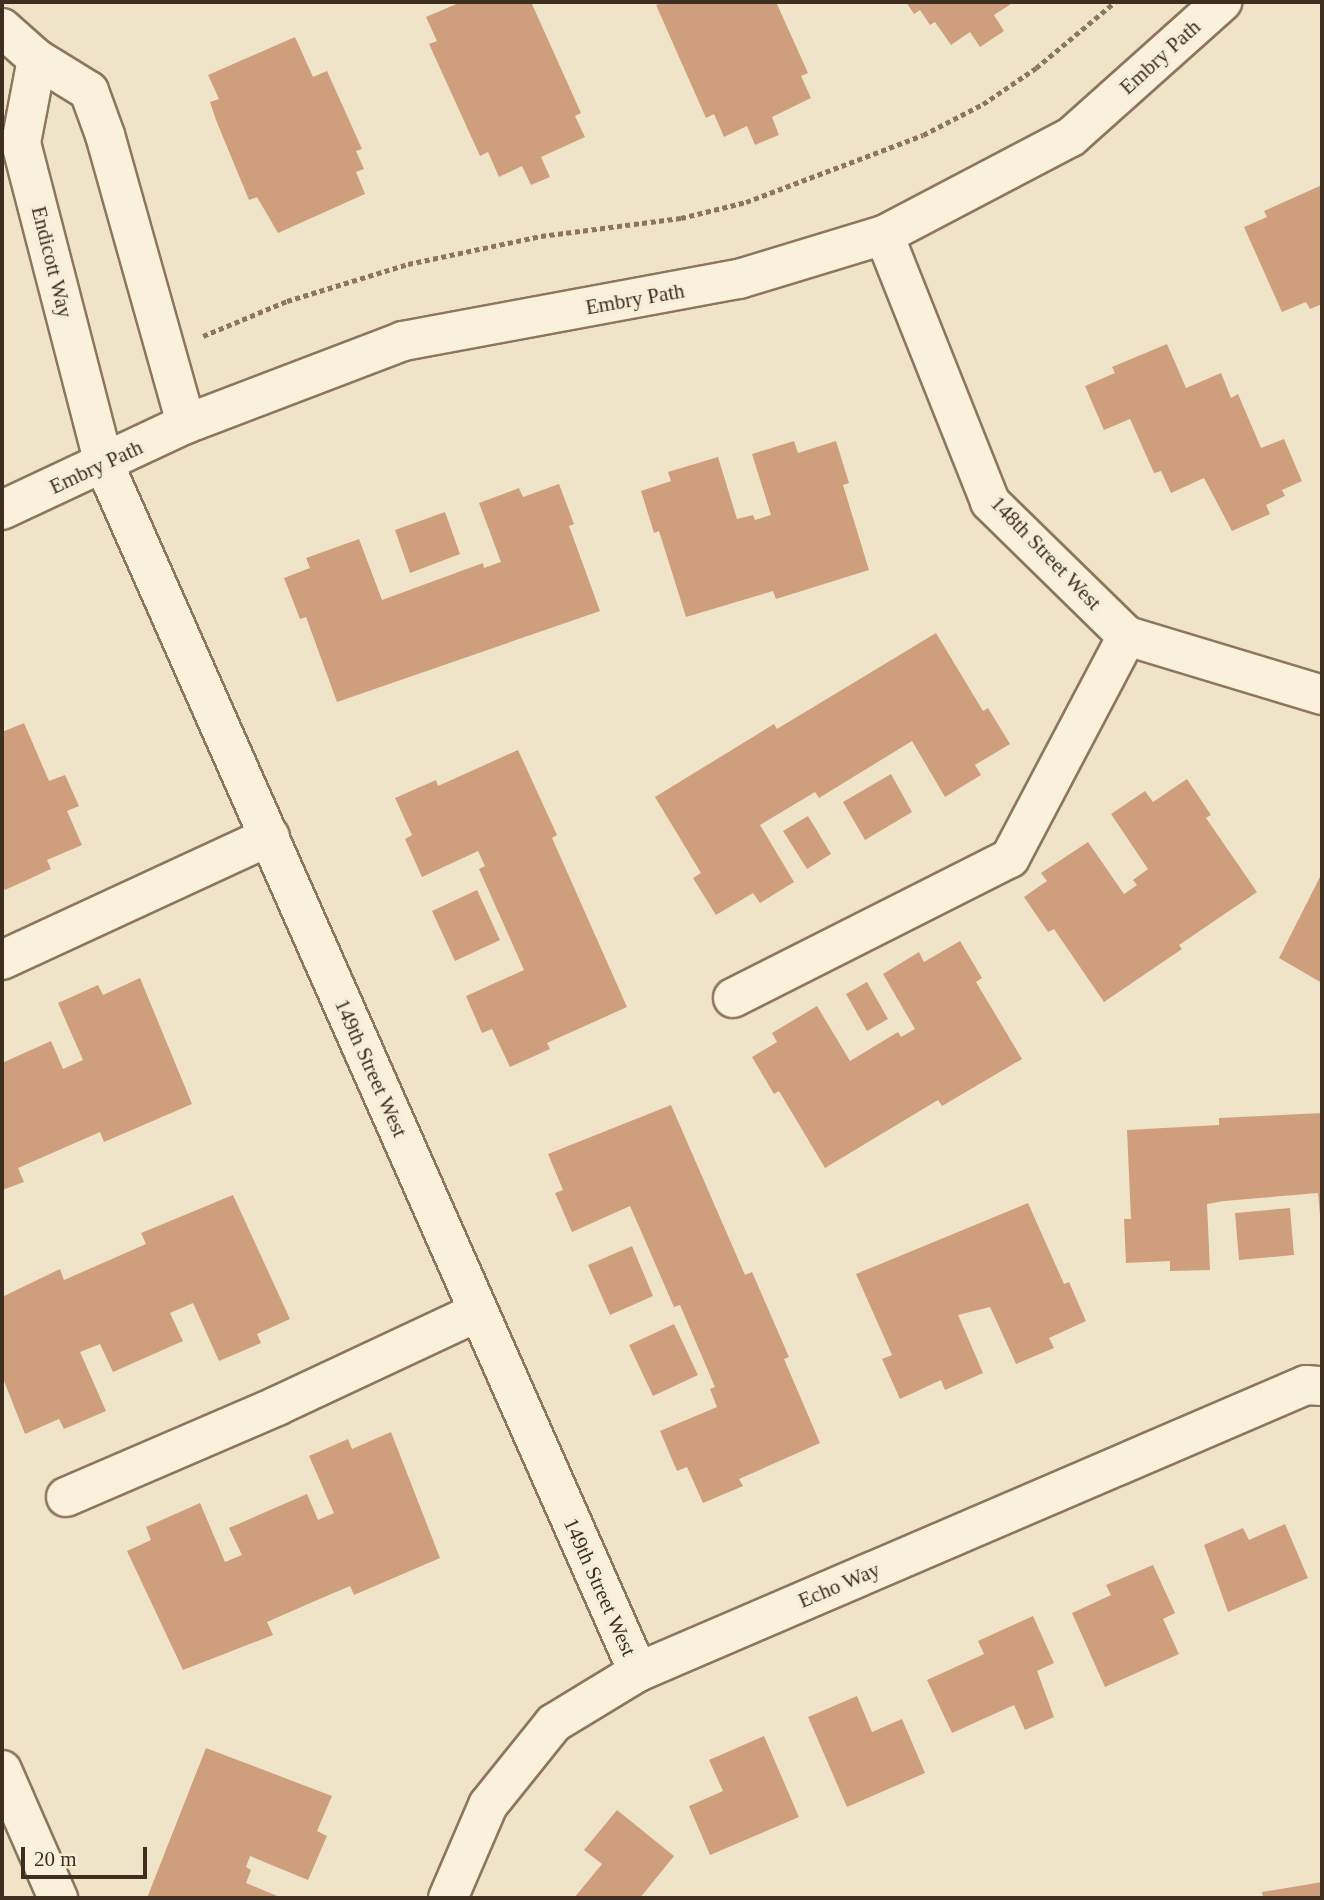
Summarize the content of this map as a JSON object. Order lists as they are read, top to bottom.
{
  "streets": {
    "street": [
      "Embry Path",
      "Endicott Way",
      "148th Street West",
      "149th Street West",
      "Echo Way"
    ]
  },
  "crossings": [
    ["Embry Path", "Endicott Way"],
    ["Embry Path", "148th Street West"],
    ["Embry Path", "149th Street West"],
    ["Endicott Way", "149th Street West"],
    ["149th Street West", "Echo Way"]
  ],
  "scale_bar": "20 m"
}
